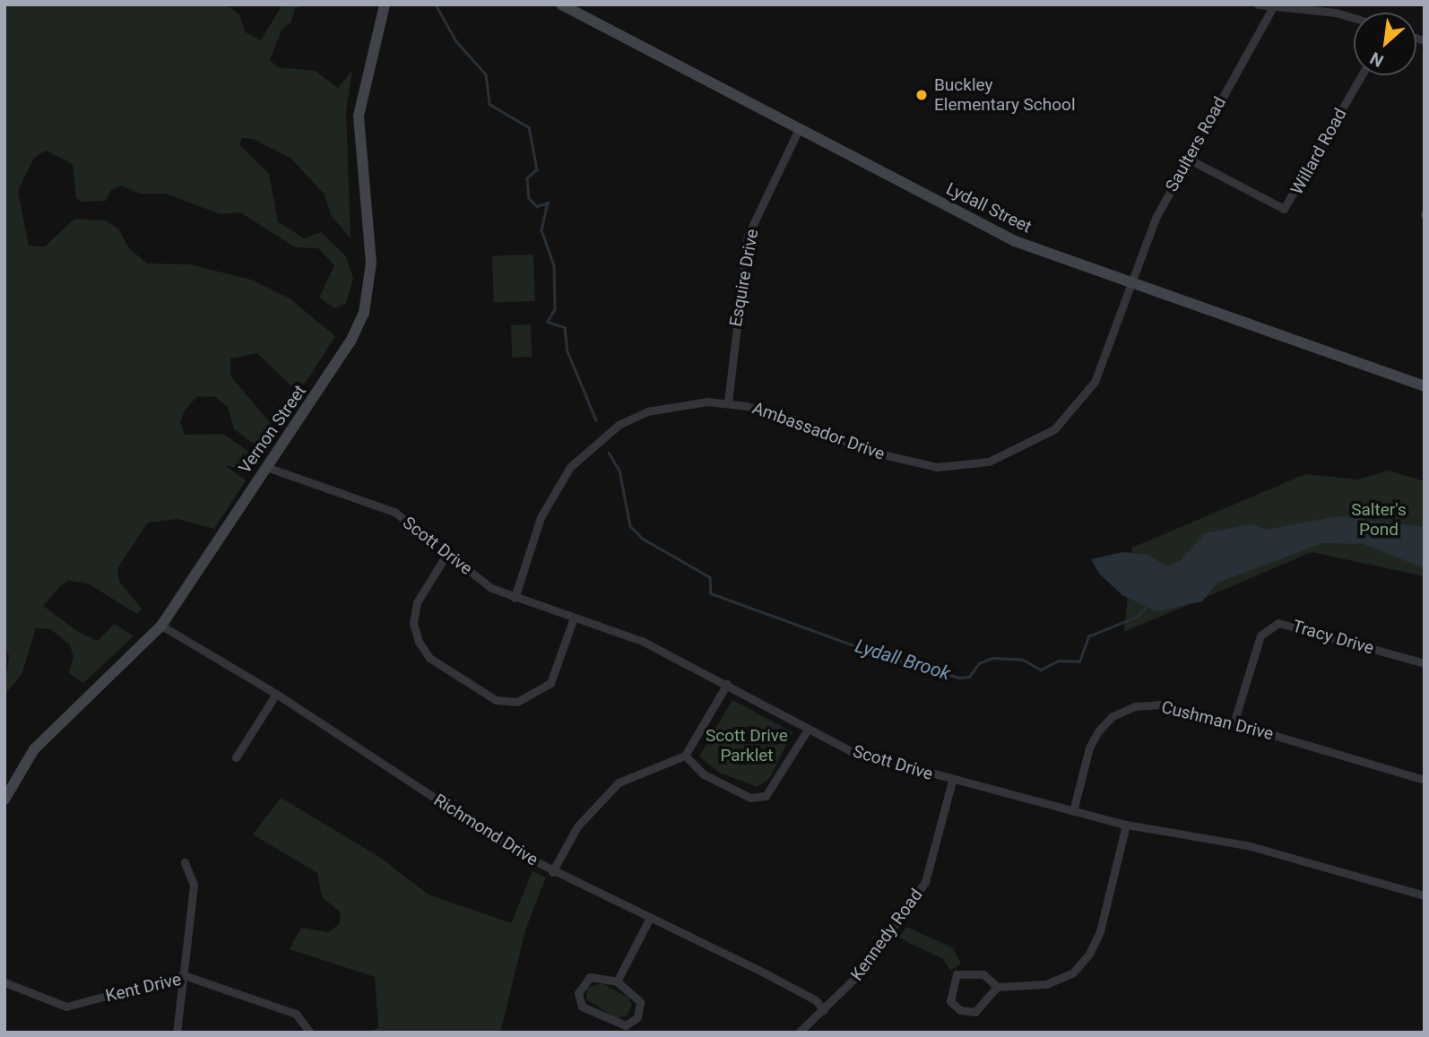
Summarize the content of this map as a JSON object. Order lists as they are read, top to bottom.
{
  "streets": {
    "street": [
      "Saulters Road",
      "Willard Road",
      "Lydall Street",
      "Esquire Drive",
      "Vernon Street",
      "Ambassador Drive",
      "Scott Drive",
      "Tracy Drive",
      "Cushman Drive",
      "Richmond Drive",
      "Kennedy Road",
      "Kent Drive"
    ]
  },
  "crossings": [
    ["Saulters Road", "Willard Road"],
    ["Saulters Road", "Lydall Street"],
    ["Saulters Road", "Ambassador Drive"],
    ["Lydall Street", "Esquire Drive"],
    ["Lydall Street", "Ambassador Drive"],
    ["Esquire Drive", "Ambassador Drive"],
    ["Vernon Street", "Scott Drive"],
    ["Vernon Street", "Richmond Drive"],
    ["Ambassador Drive", "Scott Drive"],
    ["Scott Drive", "Cushman Drive"],
    ["Scott Drive", "Kennedy Road"],
    ["Tracy Drive", "Cushman Drive"],
    ["Richmond Drive", "Kennedy Road"]
  ],
  "water": ["Lydall Brook"],
  "parks": ["Salter's Pond", "Scott Drive Parklet"],
  "places": ["Buckley Elementary School"],
  "north": "bottom left"
}
